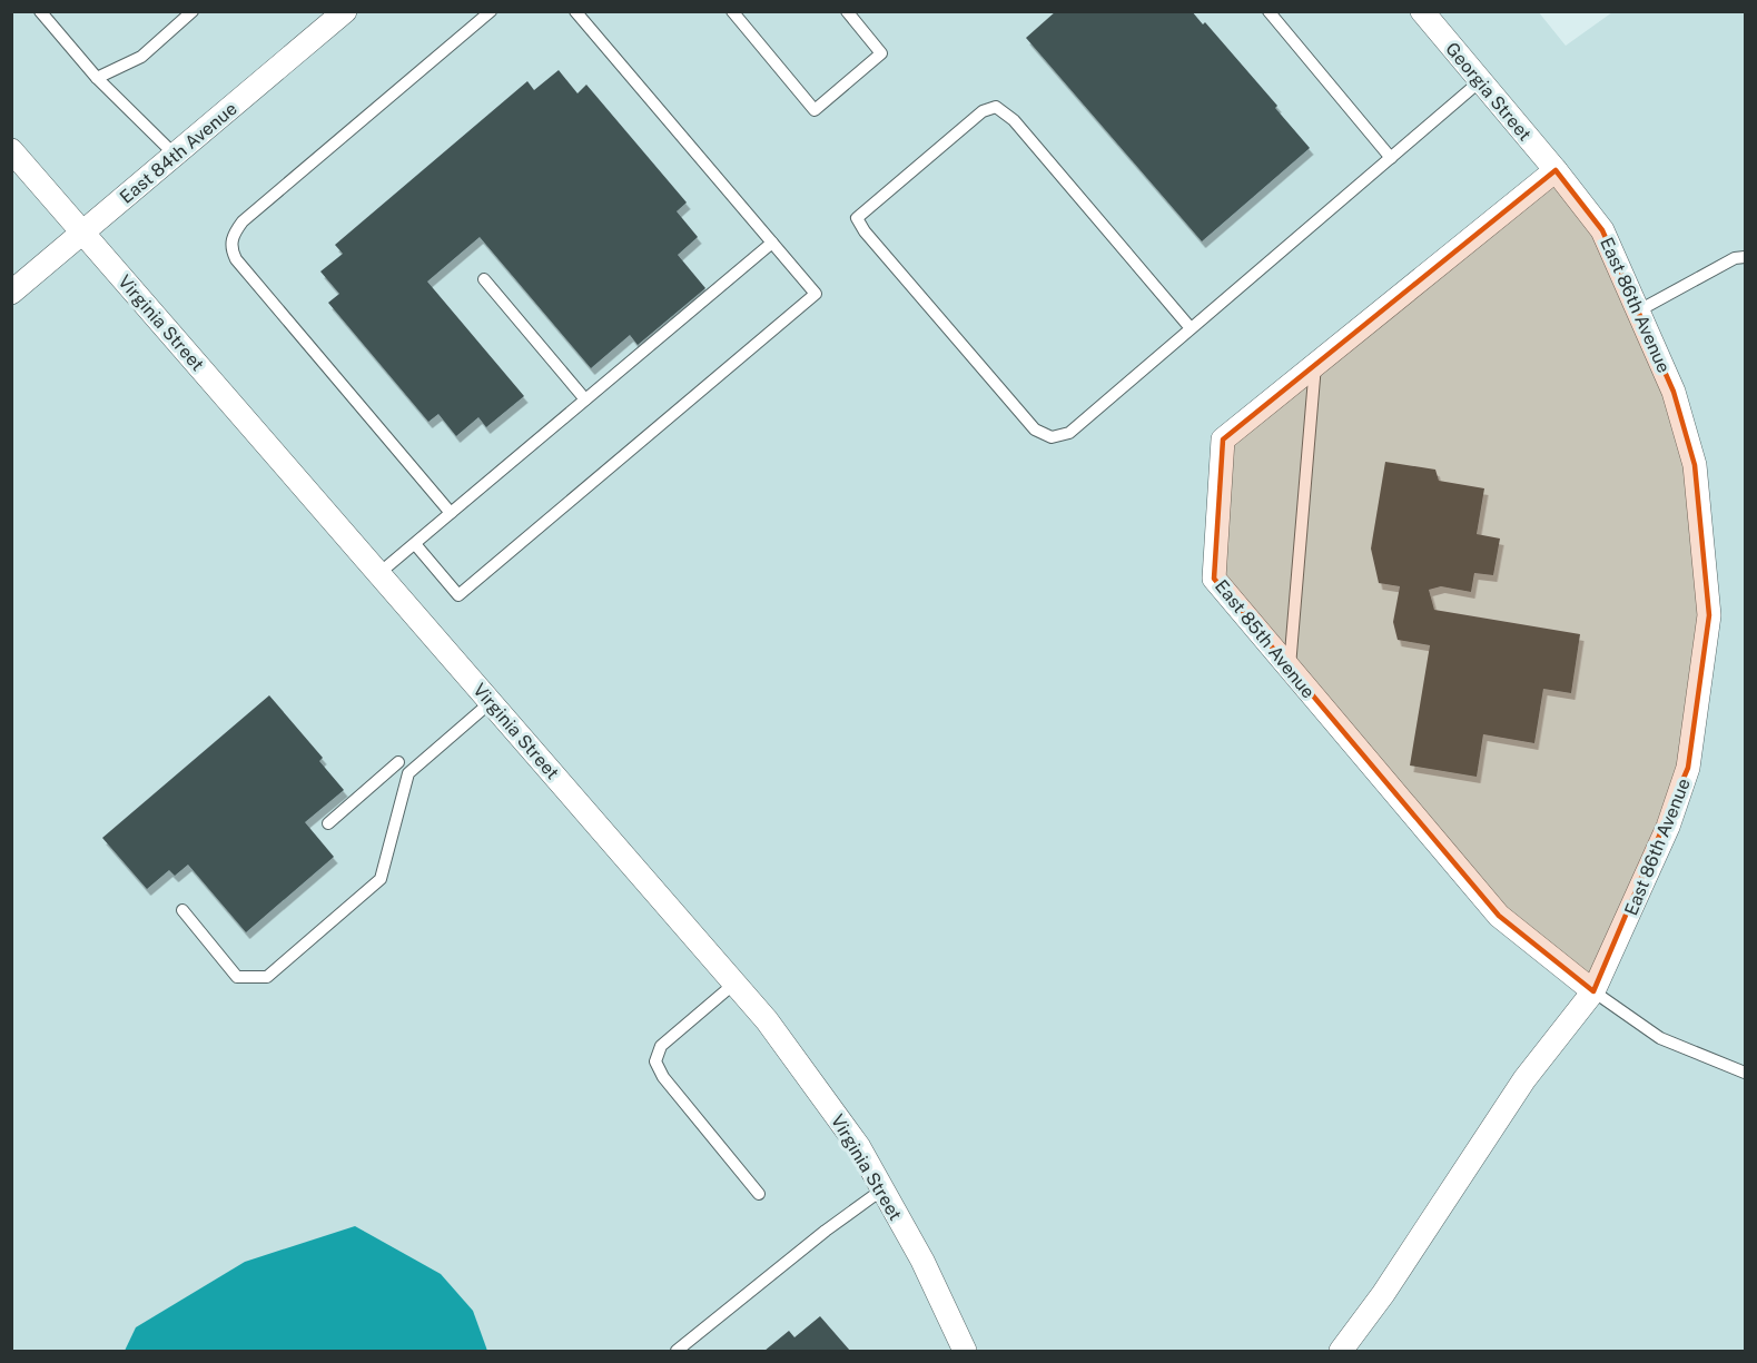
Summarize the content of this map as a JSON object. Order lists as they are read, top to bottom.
{
  "streets": {
    "street": [
      "Georgia Street",
      "East 84th Avenue",
      "East 86th Avenue",
      "Virginia Street",
      "East 85th Avenue"
    ]
  },
  "crossings": [
    ["Georgia Street", "East 86th Avenue"],
    ["Georgia Street", "East 85th Avenue"],
    ["East 84th Avenue", "Virginia Street"],
    ["East 86th Avenue", "East 85th Avenue"]
  ]
}
